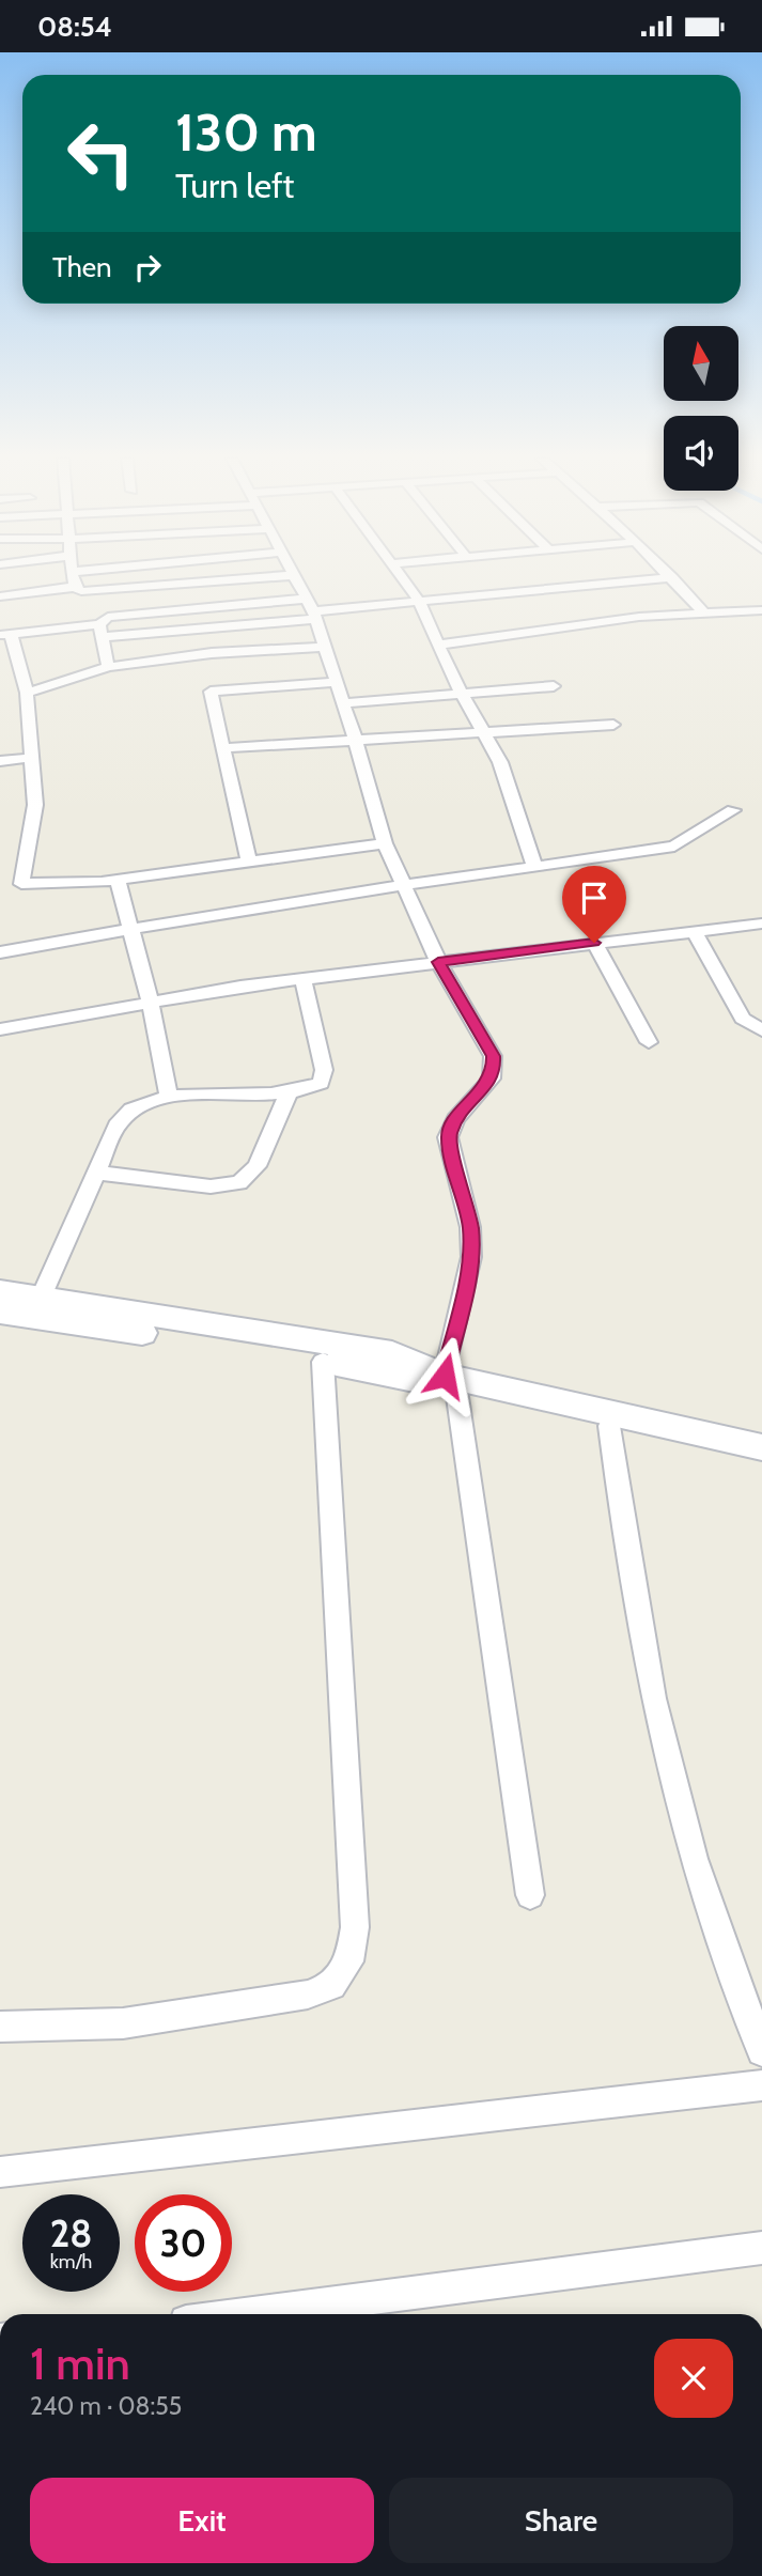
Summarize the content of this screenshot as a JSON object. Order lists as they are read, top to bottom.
{
  "north": "top",
  "page": {
    "status": "08:54",
    "turn": ["130 m", "Turn left"],
    "then": "Then",
    "speed": "28 km/h",
    "limit": "30",
    "heading": ["1 min", "240 m · 08:55"],
    "buttons": ["Exit", "Share"]
  }
}
